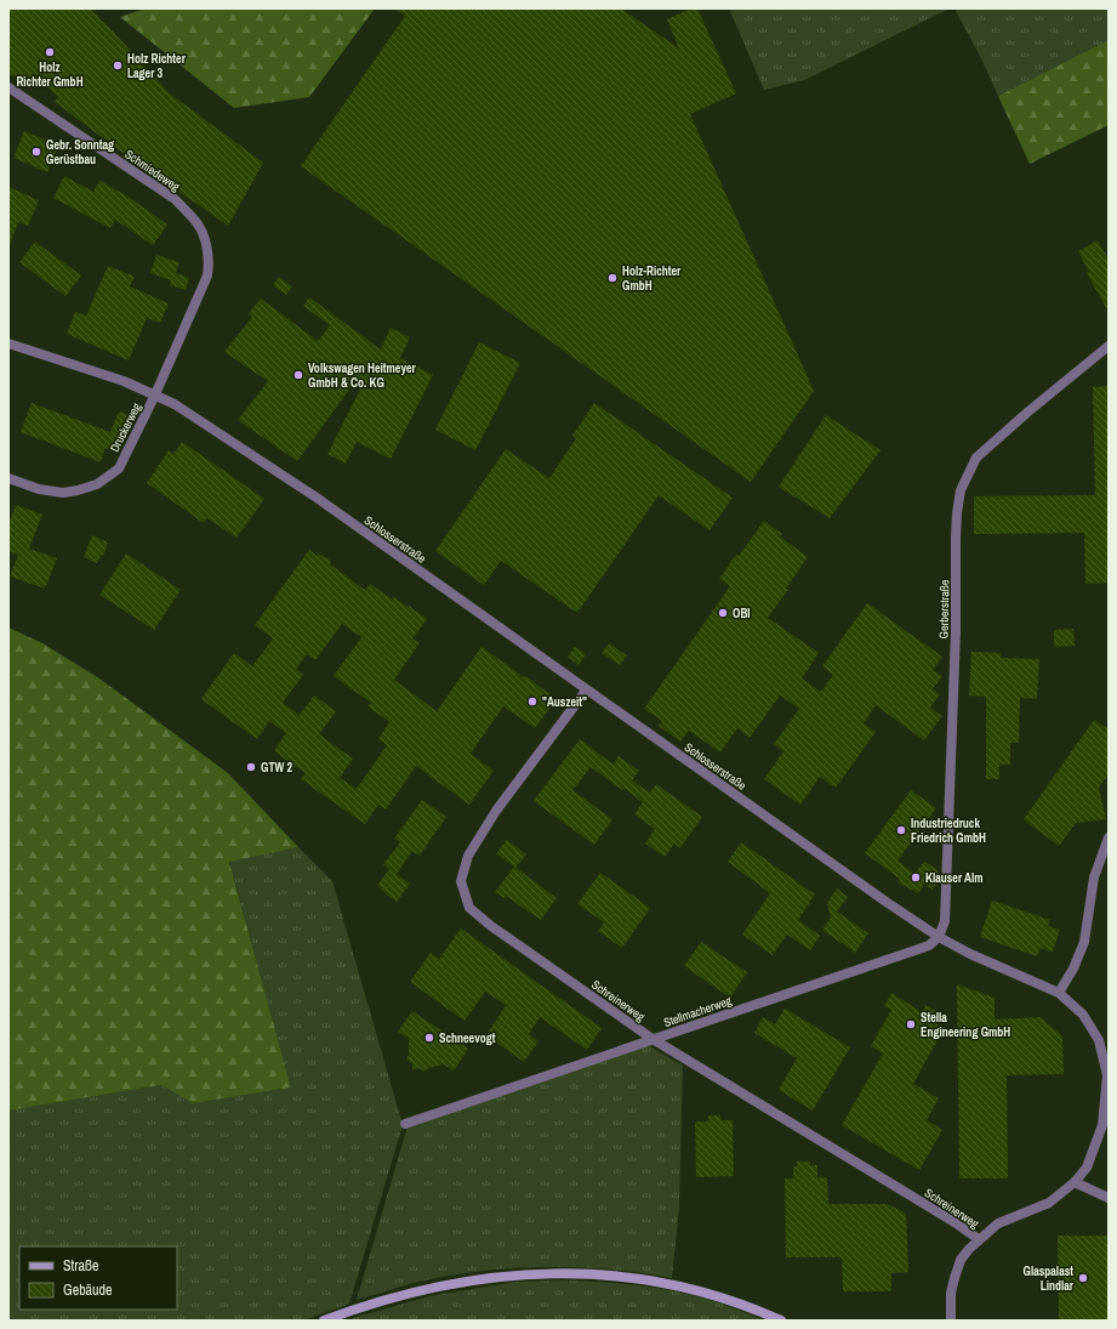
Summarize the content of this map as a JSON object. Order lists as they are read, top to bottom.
{
  "streets": {
    "street": [
      "Schmiedeweg",
      "Druckerweg",
      "Schlosserstraße",
      "Gerberstraße",
      "Schreinerweg",
      "Stellmacherweg"
    ]
  },
  "crossings": [
    ["Schmiedeweg", "Druckerweg"],
    ["Schmiedeweg", "Schlosserstraße"],
    ["Druckerweg", "Schlosserstraße"],
    ["Schlosserstraße", "Gerberstraße"],
    ["Schlosserstraße", "Schreinerweg"],
    ["Schlosserstraße", "Stellmacherweg"],
    ["Gerberstraße", "Stellmacherweg"],
    ["Schreinerweg", "Stellmacherweg"]
  ],
  "places": [
    "Holz Richter GmbH",
    "Holz Richter Lager 3",
    "Gebr. Sonntag Gerüstbau",
    "Holz-Richter GmbH",
    "Volkswagen Heitmeyer GmbH & Co. KG",
    "OBI",
    "\"Auszeit\"",
    "GTW 2",
    "Industriedruck Friedrich GmbH",
    "Klauser Alm",
    "Stella Engineering GmbH",
    "Schneevogt",
    "Glaspalast Lindlar"
  ],
  "legend": ["Straße", "Gebäude"]
}
